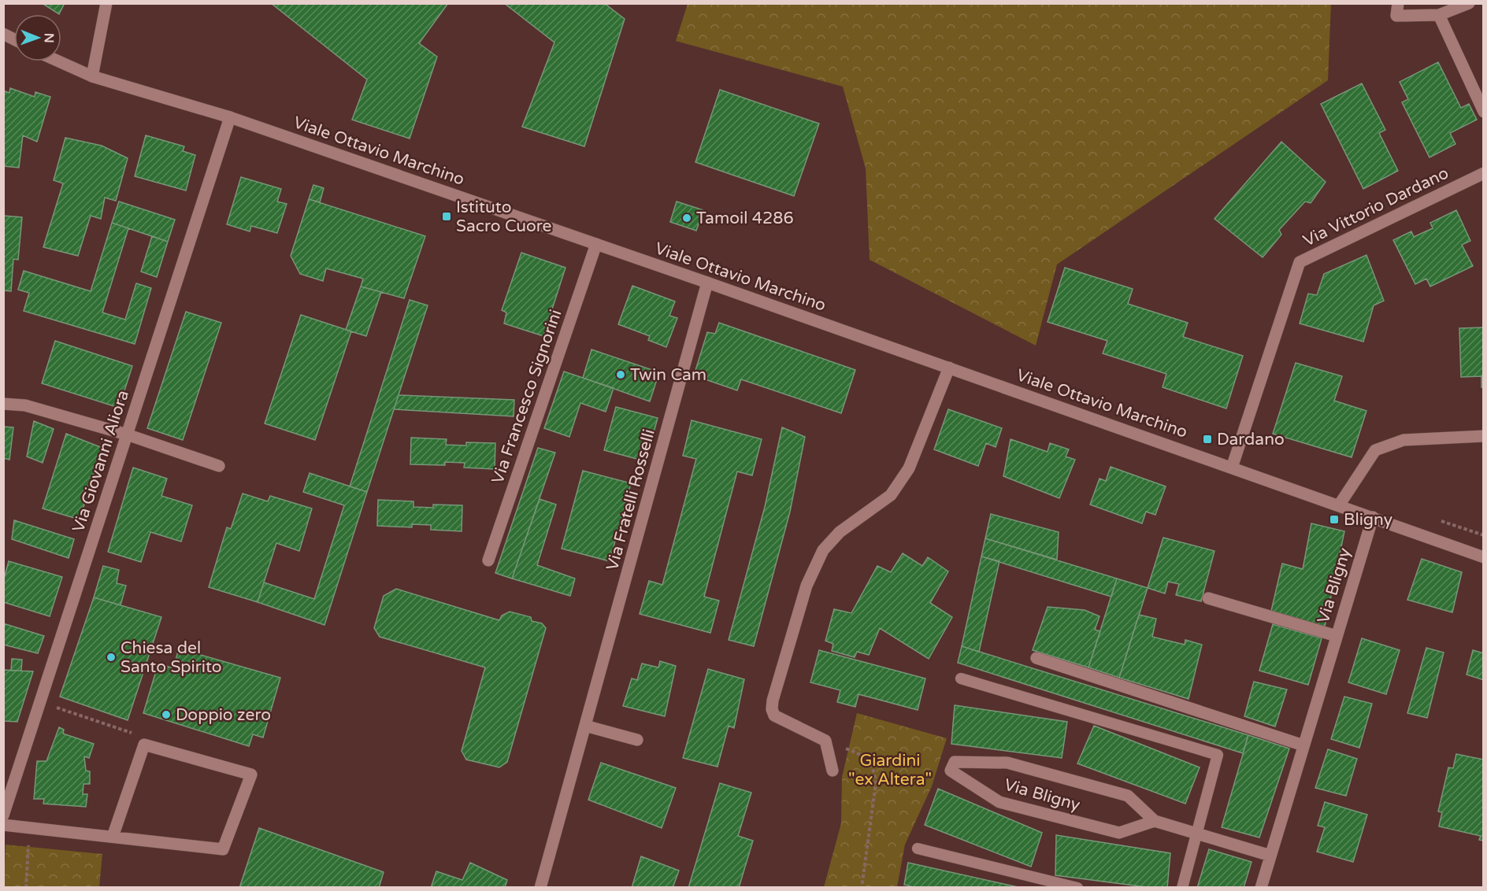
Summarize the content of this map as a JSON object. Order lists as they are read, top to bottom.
{
  "streets": {
    "street": [
      "Viale Ottavio Marchino",
      "Via Vittorio Dardano",
      "Via Francesco Signorini",
      "Via Giovanni Aliora",
      "Via Fratelli Rosselli",
      "Via Bligny"
    ]
  },
  "crossings": [
    ["Viale Ottavio Marchino", "Via Vittorio Dardano"],
    ["Viale Ottavio Marchino", "Via Francesco Signorini"],
    ["Viale Ottavio Marchino", "Via Giovanni Aliora"],
    ["Viale Ottavio Marchino", "Via Fratelli Rosselli"],
    ["Viale Ottavio Marchino", "Via Bligny"]
  ],
  "parks": ["Giardini \"ex Altera\""],
  "places": {
    "transit": ["Istituto Sacro Cuore", "Dardano", "Bligny"],
    "other": [
      "Tamoil 4286",
      "Twin Cam",
      "Chiesa del Santo Spirito",
      "Doppio zero"
    ]
  },
  "north": "right"
}
